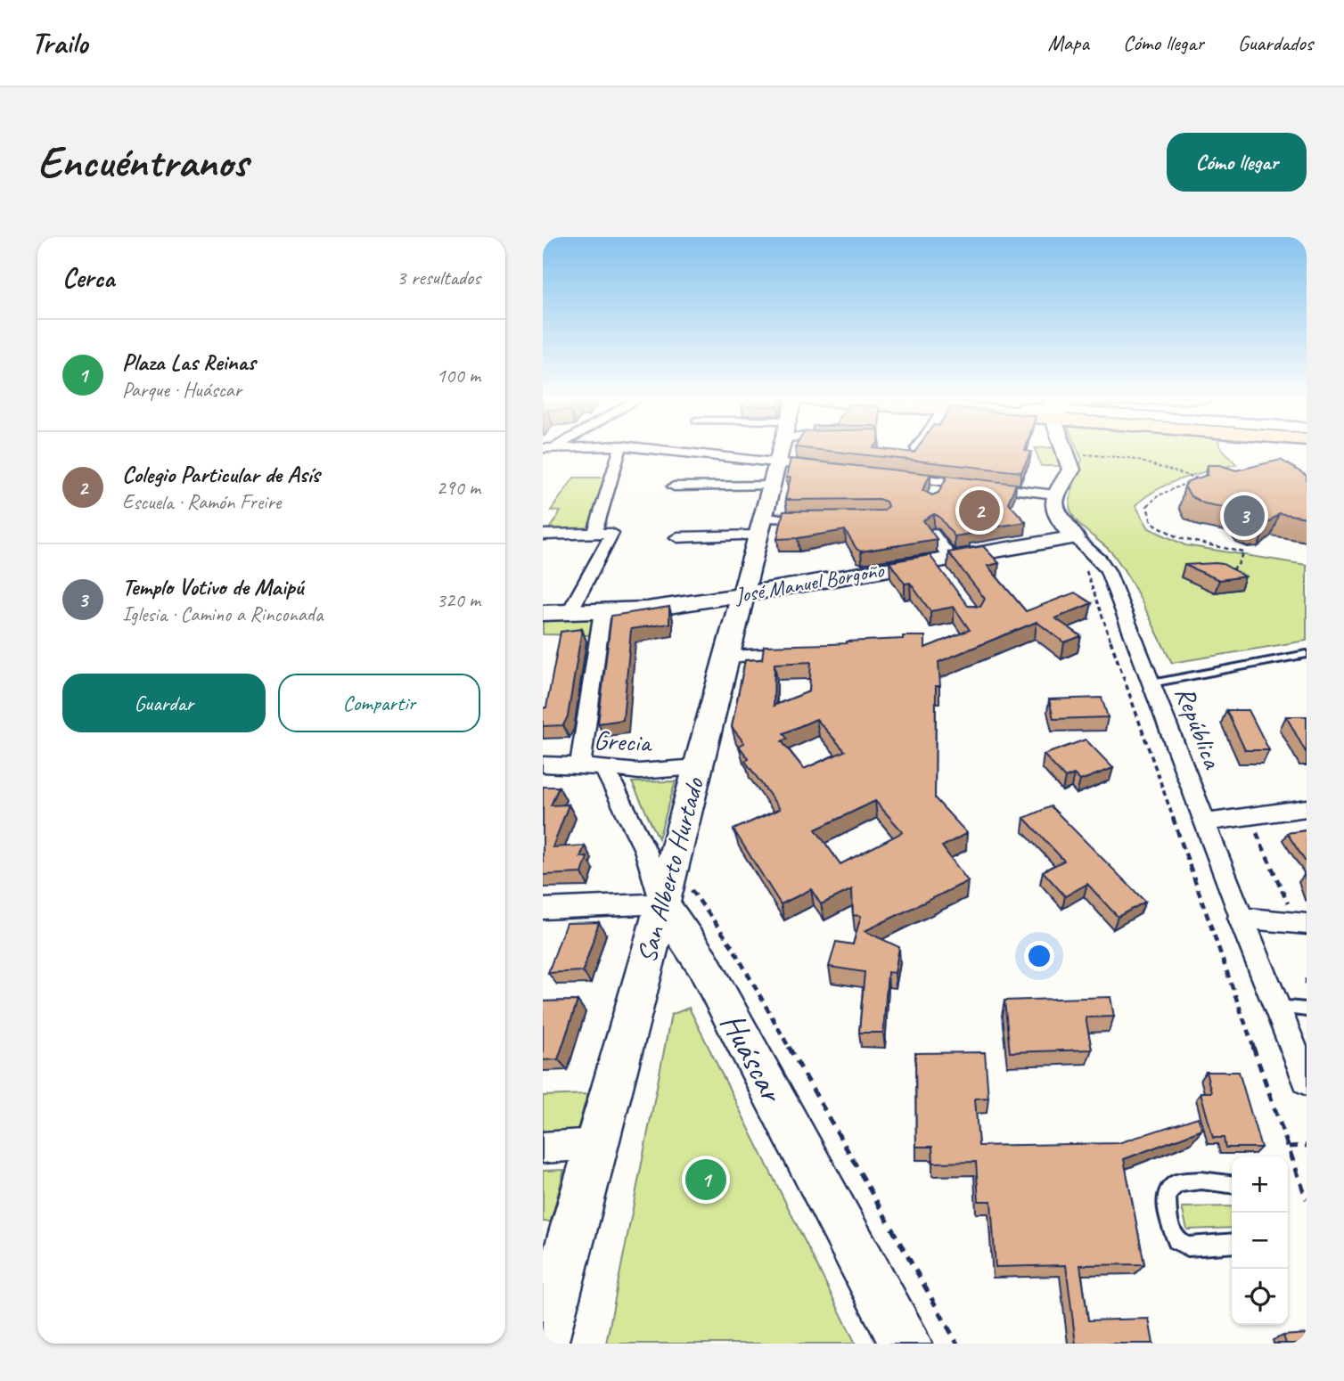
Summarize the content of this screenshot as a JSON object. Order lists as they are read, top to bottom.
{
  "streets": {
    "main road": [
      "José Manuel Borgoño",
      "República",
      "San Alberto Hurtado",
      "Huáscar"
    ],
    "street": ["Grecia"]
  },
  "crossings": [
    ["José Manuel Borgoño", "República"],
    ["José Manuel Borgoño", "San Alberto Hurtado"],
    ["Grecia", "San Alberto Hurtado"],
    ["Grecia", "Huáscar"],
    ["San Alberto Hurtado", "Huáscar"]
  ],
  "page": {
    "header": "Trailo",
    "nav": ["Mapa", "Cómo llegar", "Guardados"],
    "buttons": [
      "Cómo llegar",
      ["Guardar", "Compartir"]
    ],
    "title": "Encuéntranos",
    "heading": ["Cerca", "3 resultados"],
    "list": [
      {
        "mark": "1",
        "name": "Plaza Las Reinas",
        "note": "Parque · Huáscar",
        "value": "100 m"
      },
      {
        "mark": "2",
        "name": "Colegio Particular de Asís",
        "note": "Escuela · Ramón Freire",
        "value": "290 m"
      },
      {
        "mark": "3",
        "name": "Templo Votivo de Maipú",
        "note": "Iglesia · Camino a Rinconada",
        "value": "320 m"
      }
    ],
    "pins": ["2", "3", "1"],
    "map_buttons": ["+", "−"]
  }
}
